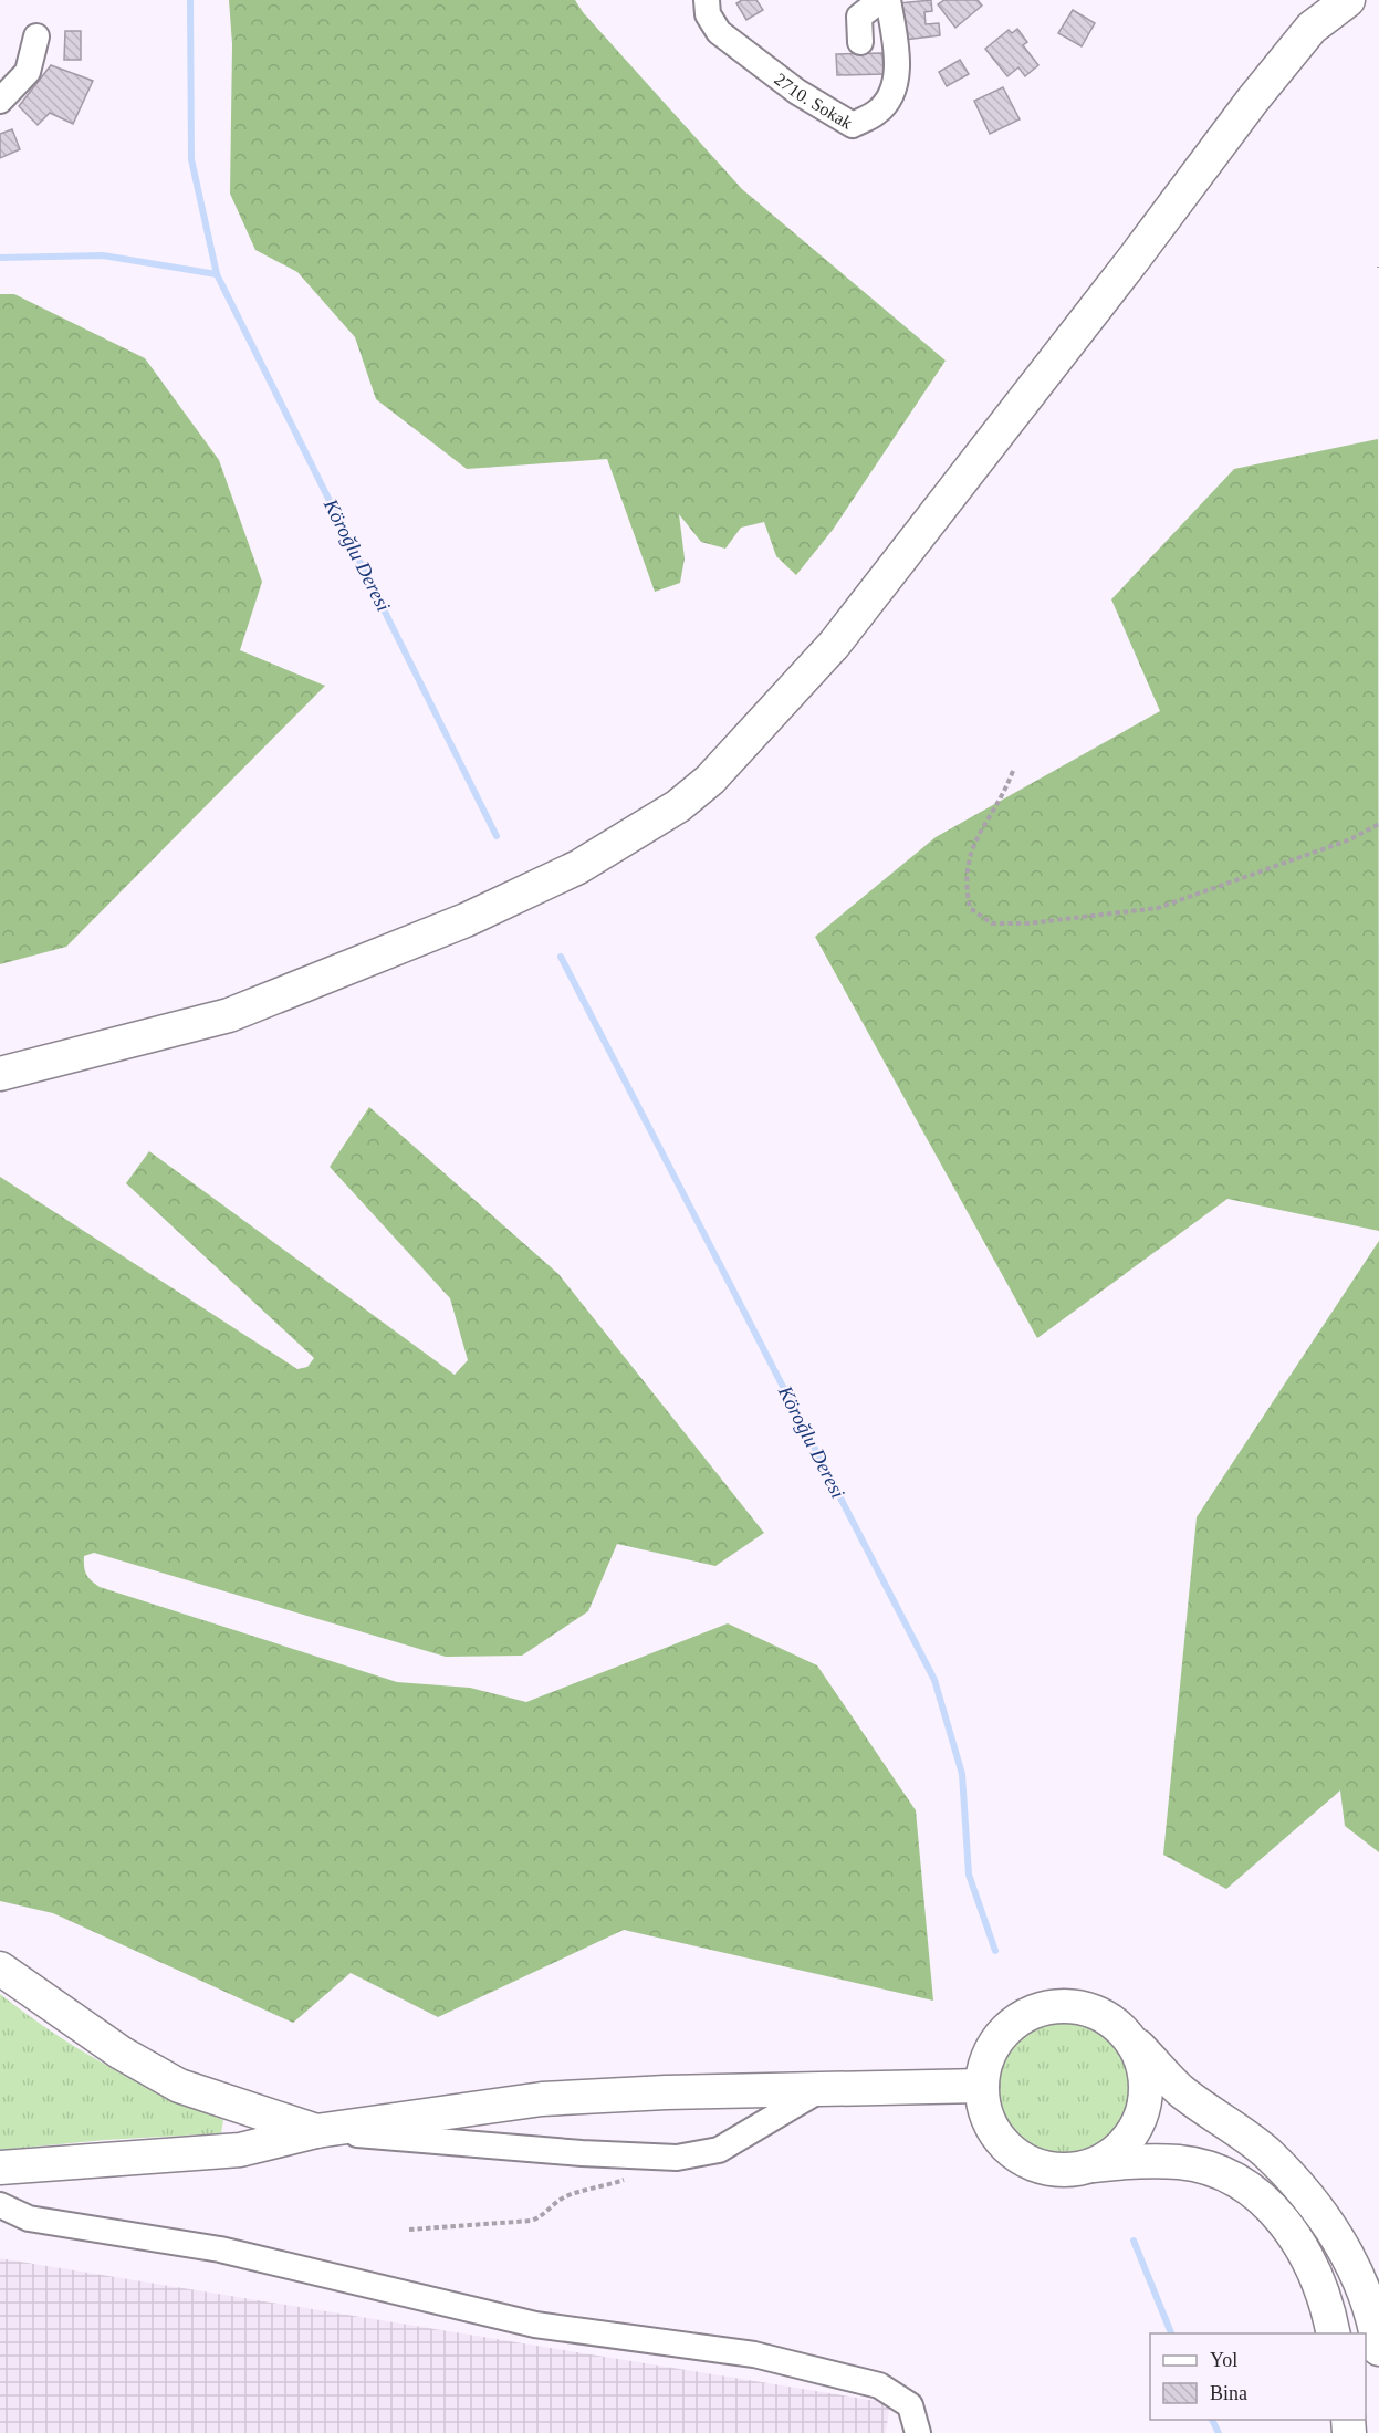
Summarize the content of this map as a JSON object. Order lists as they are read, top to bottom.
{
  "streets": {
    "street": ["2710. Sokak"]
  },
  "water": ["Köroğlu Deresi"],
  "legend": ["Yol", "Bina"]
}
